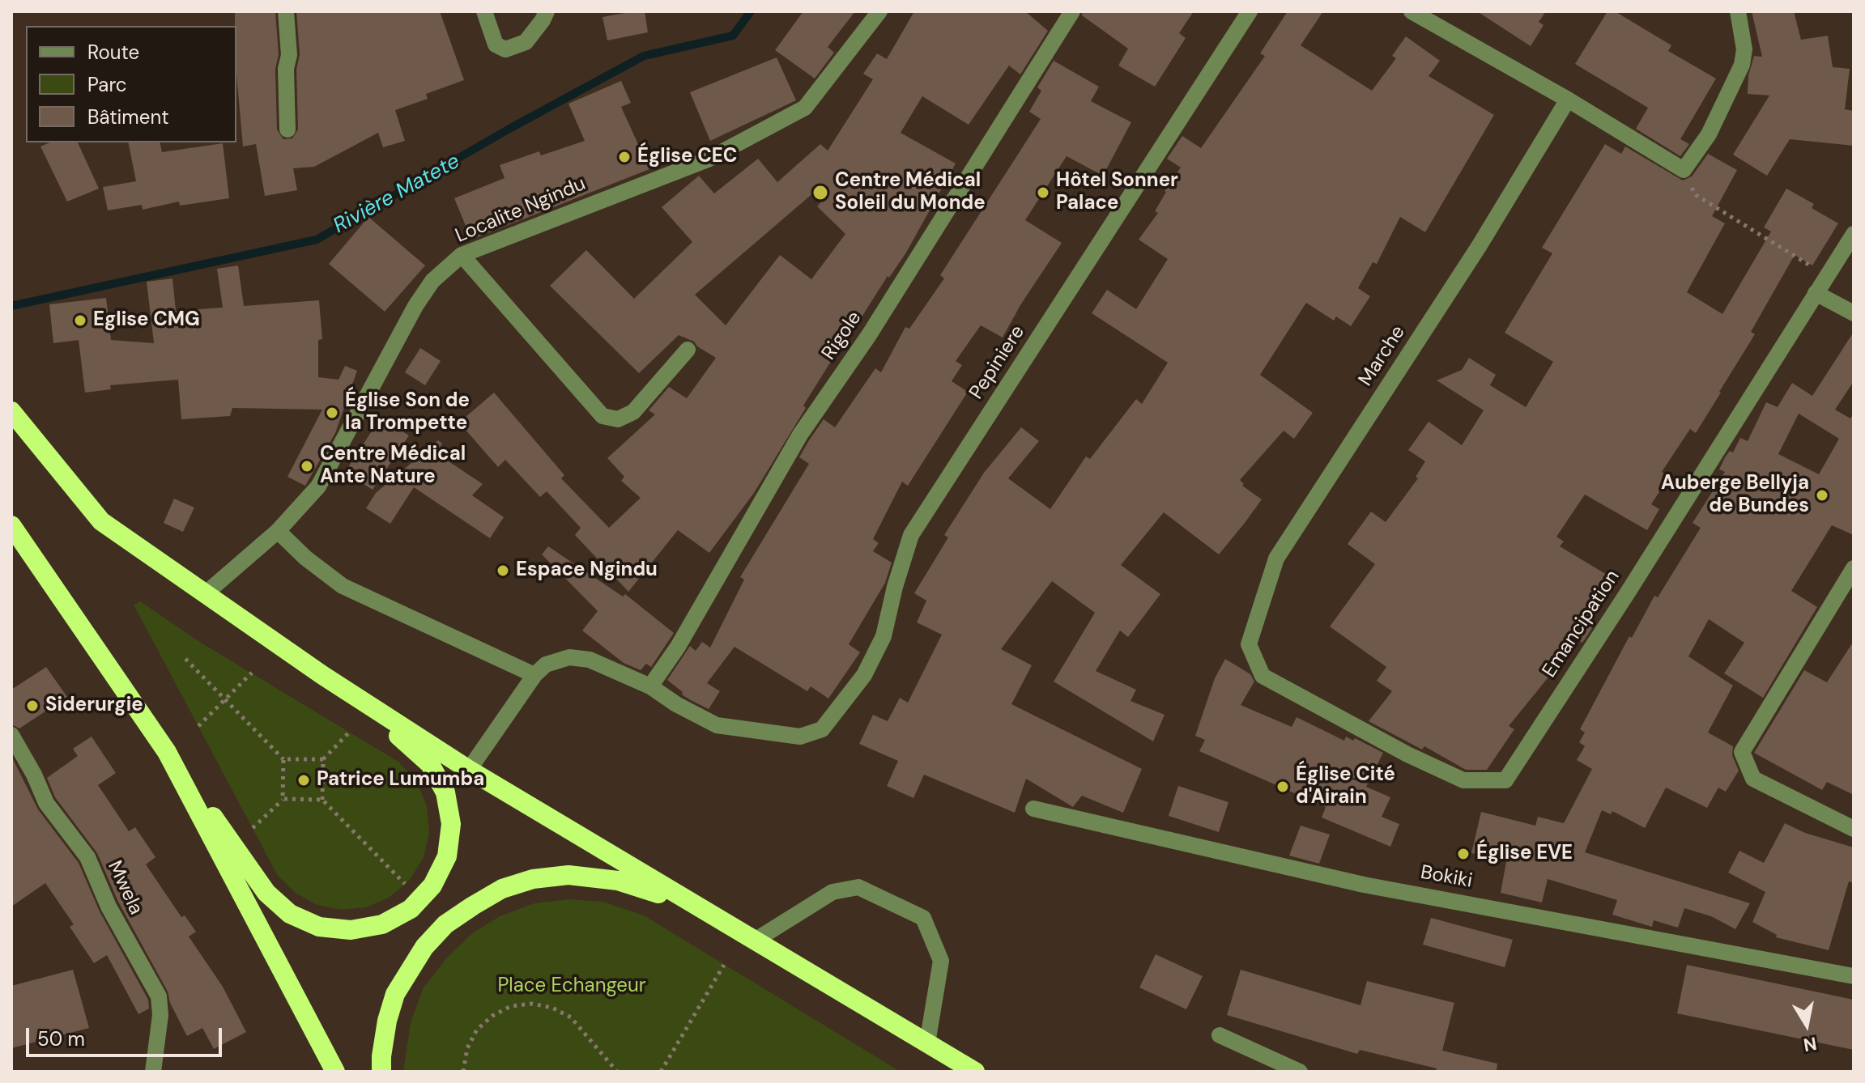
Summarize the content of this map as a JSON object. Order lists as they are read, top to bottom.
{
  "streets": {
    "street": [
      "Localite Ngindu",
      "Rigole",
      "Marche",
      "Pepiniere",
      "Emancipation",
      "Bokiki",
      "Mwela"
    ]
  },
  "crossings": [
    ["Rigole", "Pepiniere"],
    ["Marche", "Emancipation"]
  ],
  "water": ["Rivière Matete"],
  "parks": ["Place Echangeur"],
  "places": [
    "Église CEC",
    "Centre Médical Soleil du Monde",
    "Hôtel Sonner Palace",
    "Eglise CMG",
    "Église Son de la Trompette",
    "Centre Médical Ante Nature",
    "Auberge Bellyja de Bundes",
    "Espace Ngindu",
    "Siderurgie",
    "Patrice Lumumba",
    "Église Cité d'Airain",
    "Église EVE"
  ],
  "legend": ["Route", "Parc", "Bâtiment"],
  "scale_bar": "50 m",
  "north": "bottom"
}
